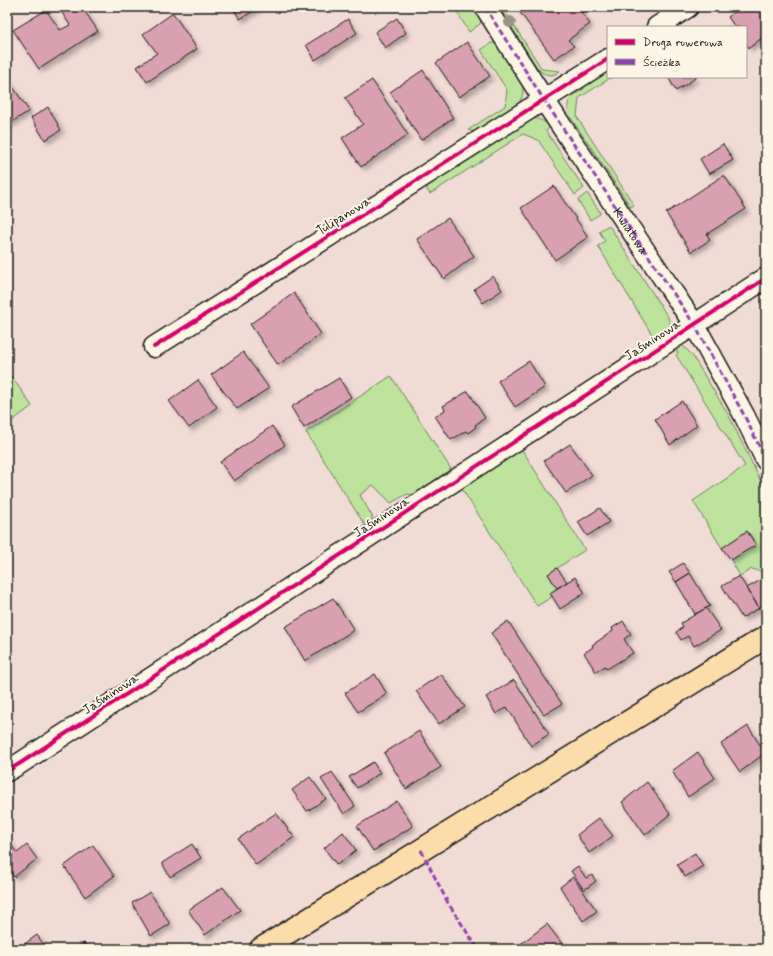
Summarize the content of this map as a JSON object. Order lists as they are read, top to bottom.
{
  "streets": {
    "street": ["Tulipanowa", "Kwiatowa", "Jaśminowa"]
  },
  "crossings": [
    ["Tulipanowa", "Kwiatowa"],
    ["Kwiatowa", "Jaśminowa"]
  ],
  "legend": ["Droga rowerowa", "Ścieżka"]
}
